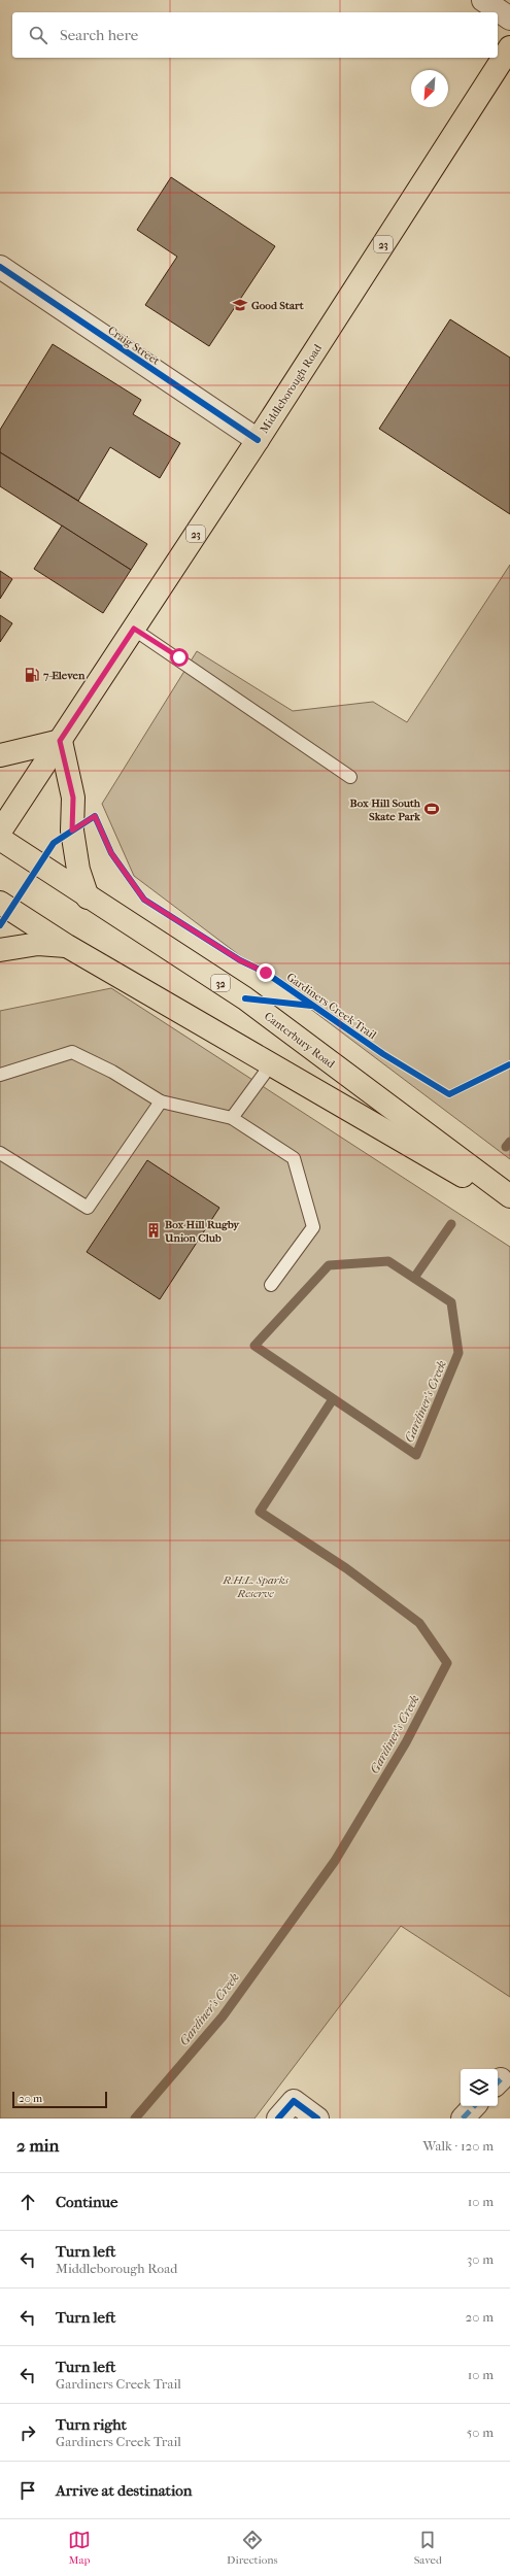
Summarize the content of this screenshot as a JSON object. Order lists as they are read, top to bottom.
{
  "streets": {
    "main road": [
      "23",
      "Middleborough Road",
      "32",
      "Canterbury Road"
    ],
    "street": ["Craig Street"],
    "cycle path": ["Gardiners Creek Trail"]
  },
  "crossings": [
    ["Craig Street", "Middleborough Road"]
  ],
  "water": ["Gardiner's Creek"],
  "parks": ["R.H.L. Sparks Reserve"],
  "places": {
    "school or university": ["Good Start"],
    "fuel station": ["7-Eleven"],
    "sports": ["Box Hill South Skate Park"],
    "building": ["Box Hill Rugby Union Club"]
  },
  "scale_bar": "20 m",
  "north": "bottom left",
  "page": {
    "search": "Search here",
    "scale": "20 m",
    "heading": ["2 min", "Walk · 120 m"],
    "list": [
      ["Continue", "10 m"],
      ["Turn left", "Middleborough Road", "30 m"],
      ["Turn left", "20 m"],
      ["Turn left", "Gardiners Creek Trail", "10 m"],
      ["Turn right", "Gardiners Creek Trail", "50 m"],
      "Arrive at destination"
    ],
    "nav": ["Map", "Directions", "Saved"]
  }
}
